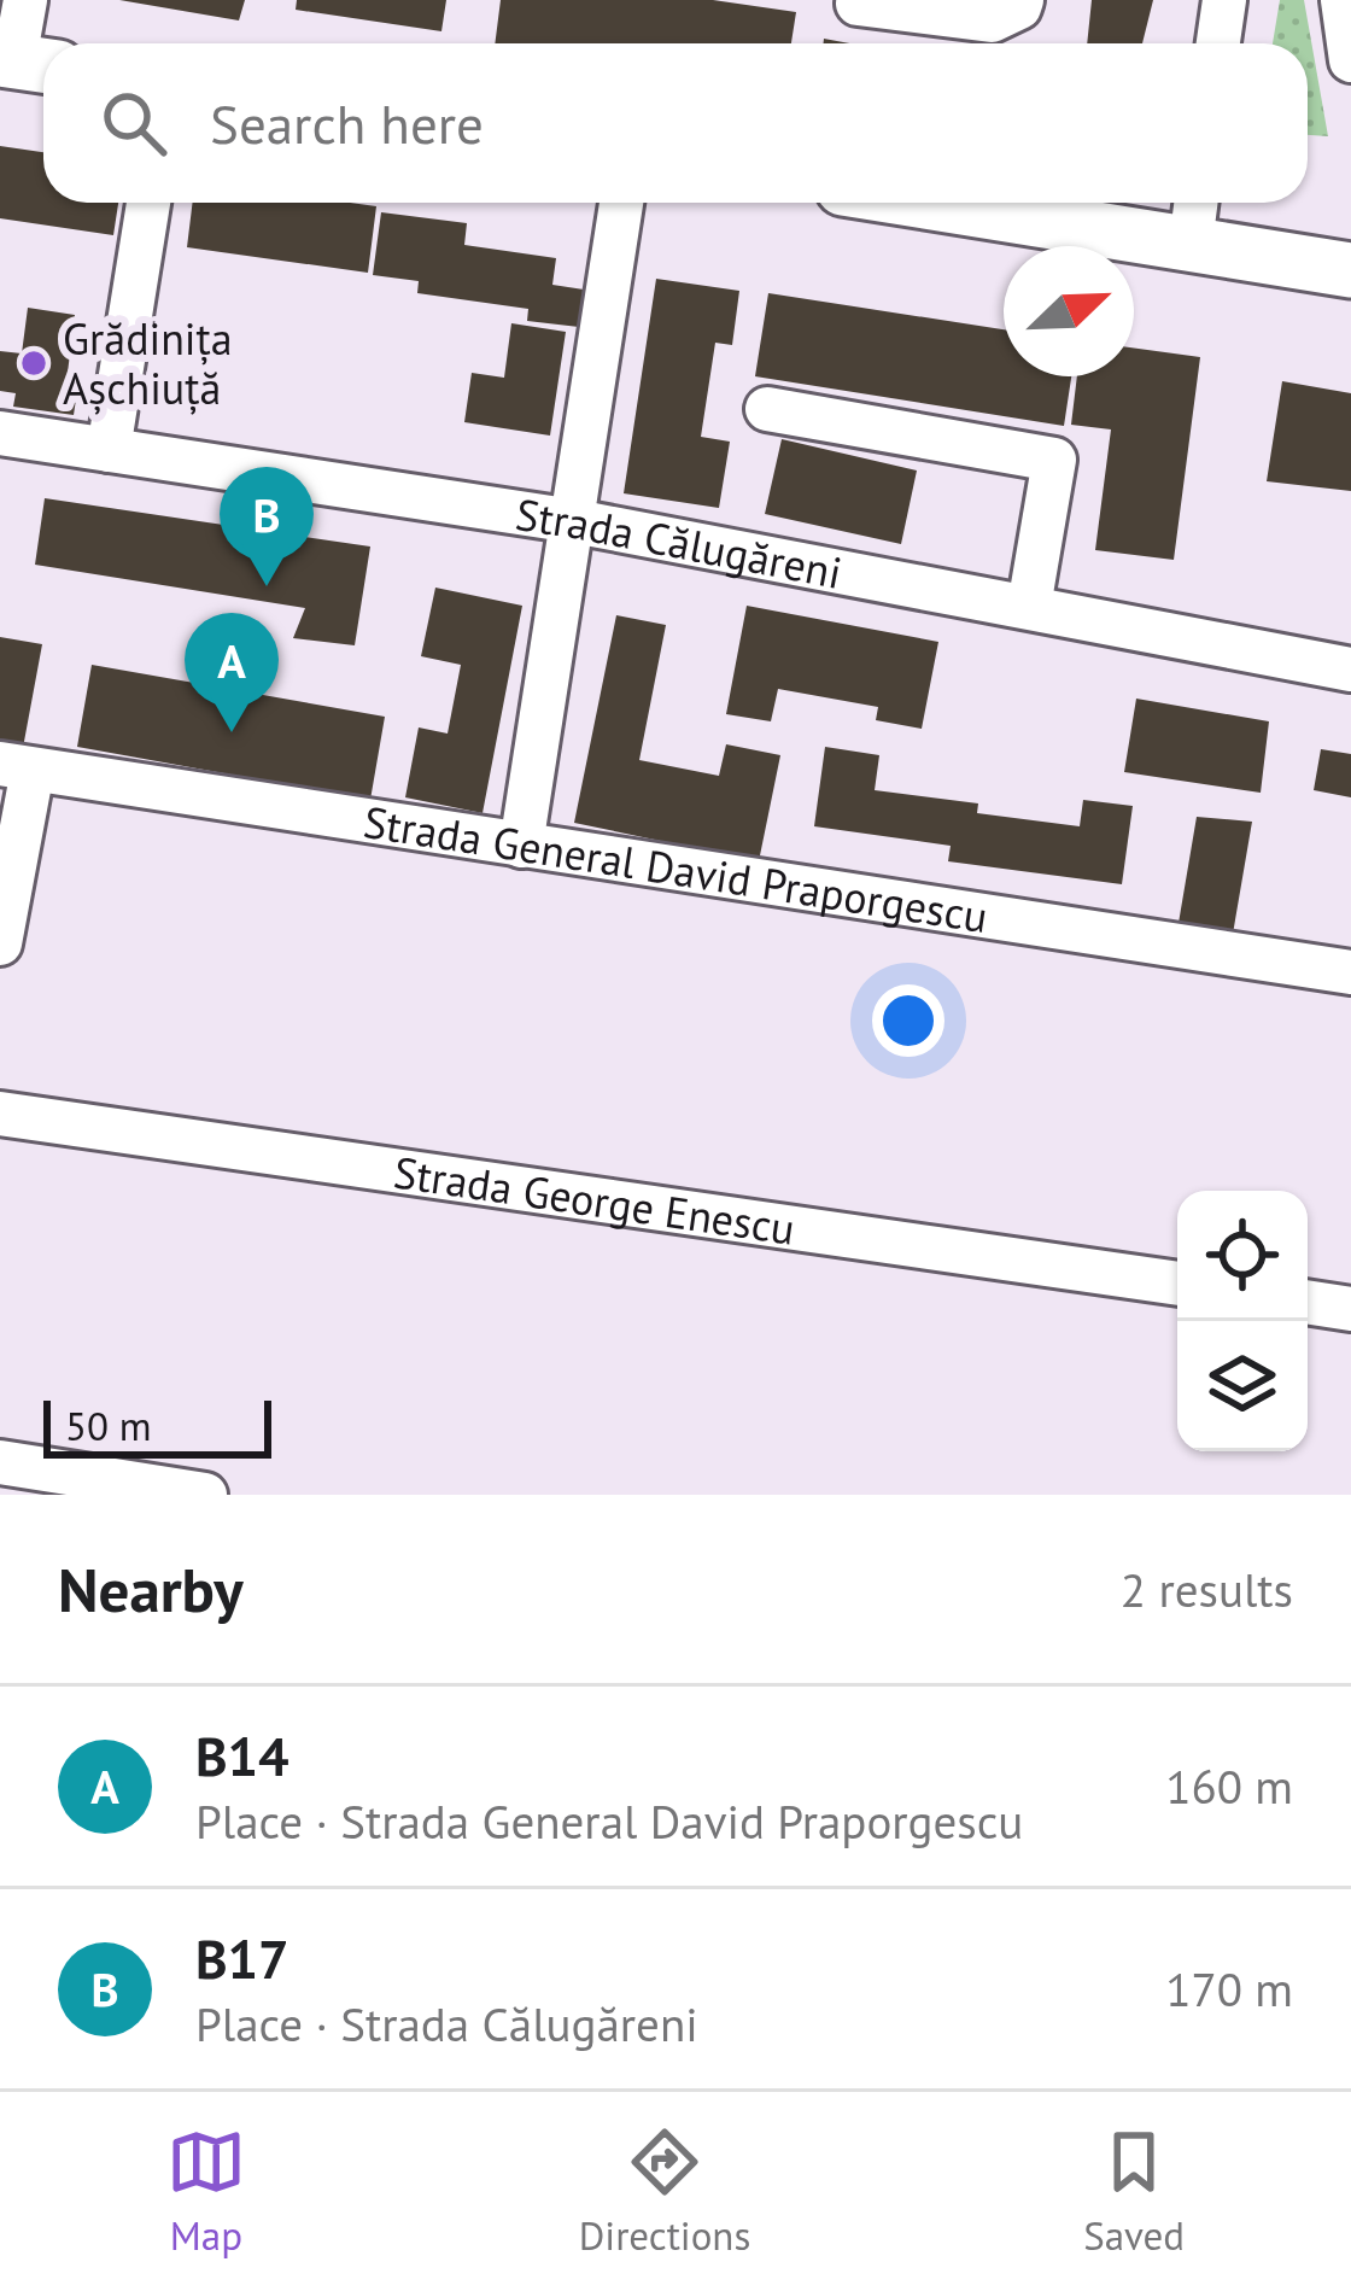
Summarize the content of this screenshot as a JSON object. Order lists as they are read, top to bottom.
{
  "streets": {
    "street": ["Strada Călugăreni", "Strada General David Praporgescu", "Strada George Enescu"]
  },
  "places": ["Grădinița Așchiuță"],
  "scale_bar": "50 m",
  "north": "top right",
  "page": {
    "search": "Search here",
    "pins": ["B", "A"],
    "scale": "50 m",
    "heading": ["Nearby", "2 results"],
    "list": [
      {
        "mark": "A",
        "name": "B14",
        "note": "Place · Strada General David Praporgescu",
        "value": "160 m"
      },
      {
        "mark": "B",
        "name": "B17",
        "note": "Place · Strada Călugăreni",
        "value": "170 m"
      }
    ],
    "nav": ["Map", "Directions", "Saved"]
  }
}
